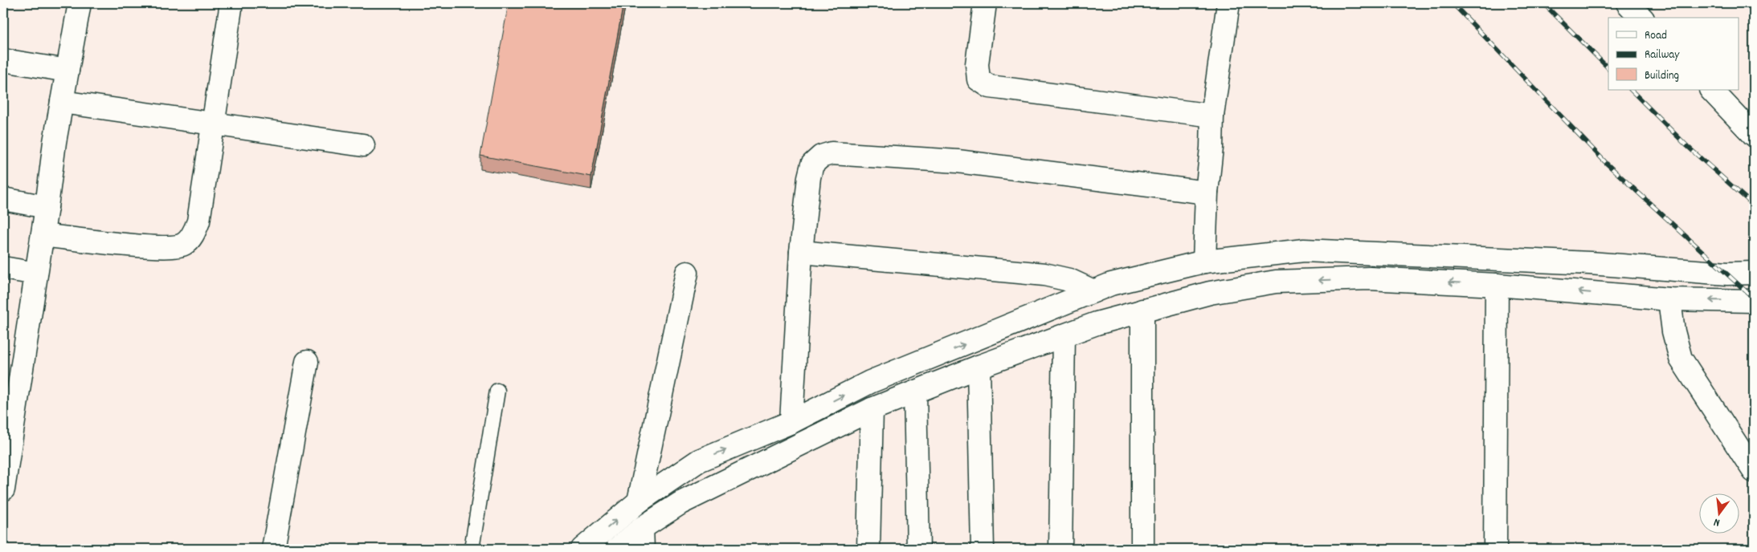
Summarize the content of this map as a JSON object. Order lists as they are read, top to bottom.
{
  "legend": ["Road", "Railway", "Building"],
  "north": "bottom"
}
